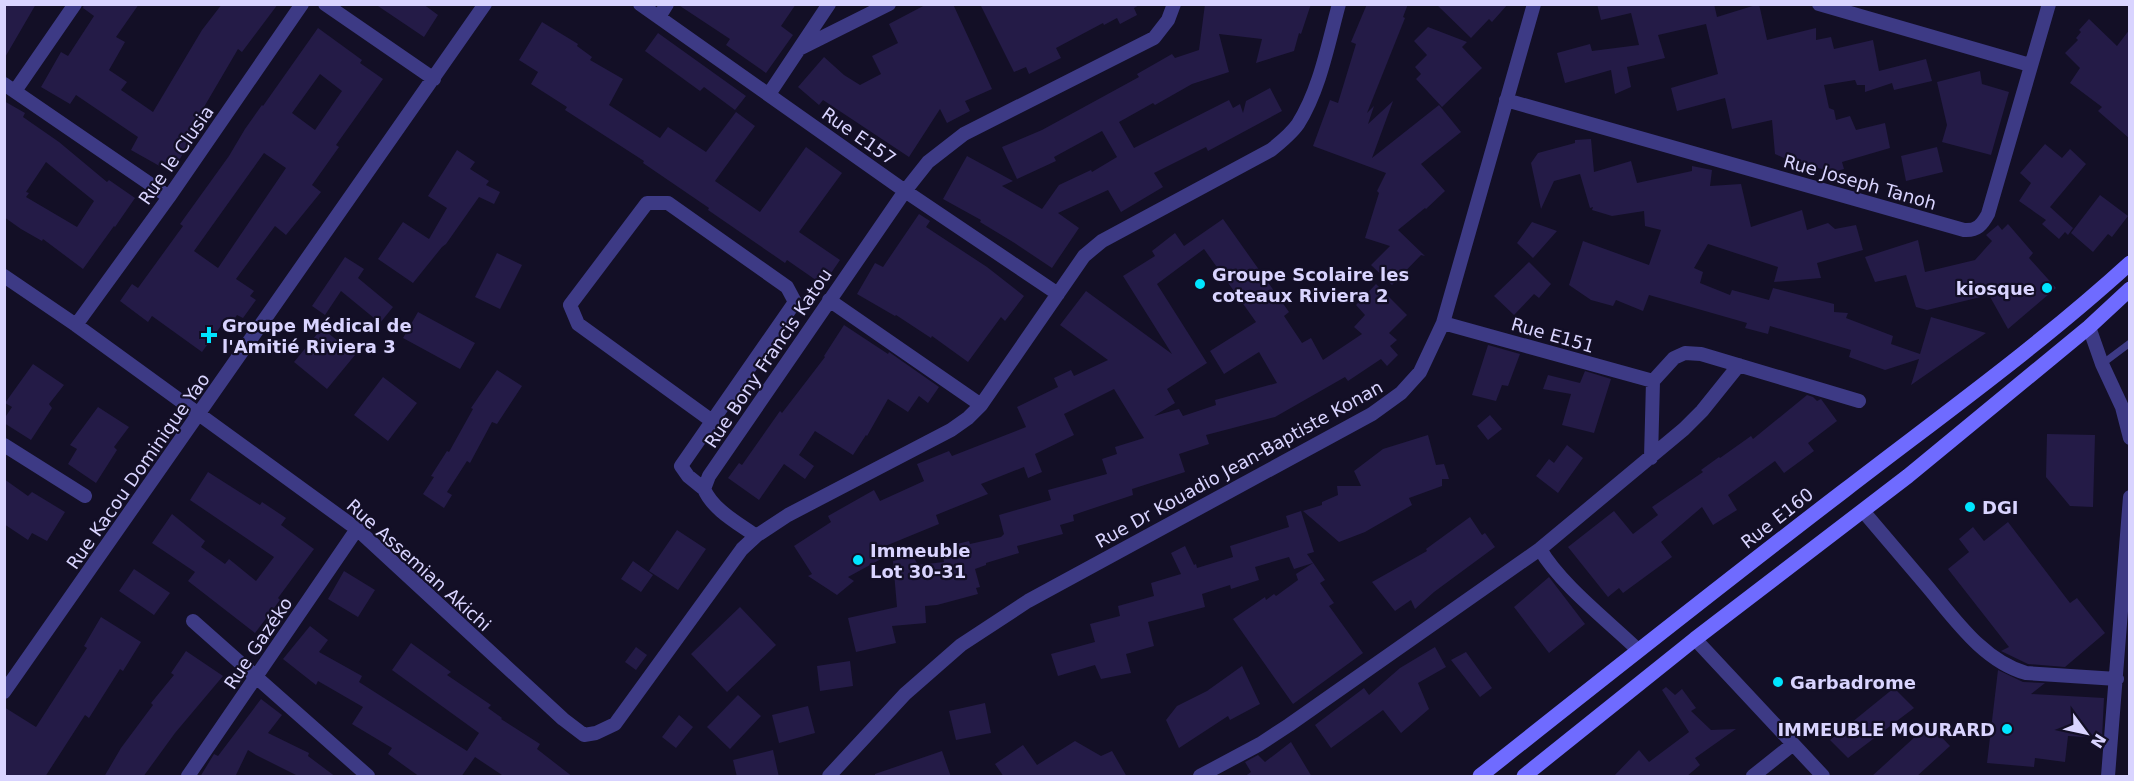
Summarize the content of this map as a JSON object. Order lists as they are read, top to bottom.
{
  "streets": {
    "street": [
      "Rue E157",
      "Rue le Clusia",
      "Rue Joseph Tanoh",
      "Rue E151",
      "Rue Bony Francis Katou",
      "Rue Dr Kouadio Jean-Baptiste Konan",
      "Rue Kacou Dominique Yao",
      "Rue E160",
      "Rue Assemian Akichi",
      "Rue Gazéko"
    ]
  },
  "crossings": [
    ["Rue E157", "Rue Bony Francis Katou"],
    ["Rue le Clusia", "Rue Assemian Akichi"],
    ["Rue Joseph Tanoh", "Rue Dr Kouadio Jean-Baptiste Konan"],
    ["Rue E151", "Rue Dr Kouadio Jean-Baptiste Konan"],
    ["Rue Kacou Dominique Yao", "Rue Assemian Akichi"],
    ["Rue Assemian Akichi", "Rue Gazéko"]
  ],
  "places": {
    "other": [
      "Groupe Scolaire les coteaux Riviera 2",
      "kiosque",
      "DGI",
      "Immeuble Lot 30-31",
      "Garbadrome",
      "IMMEUBLE MOURARD"
    ],
    "health": ["Groupe Médical de l'Amitié Riviera 3"]
  },
  "north": "bottom right"
}
